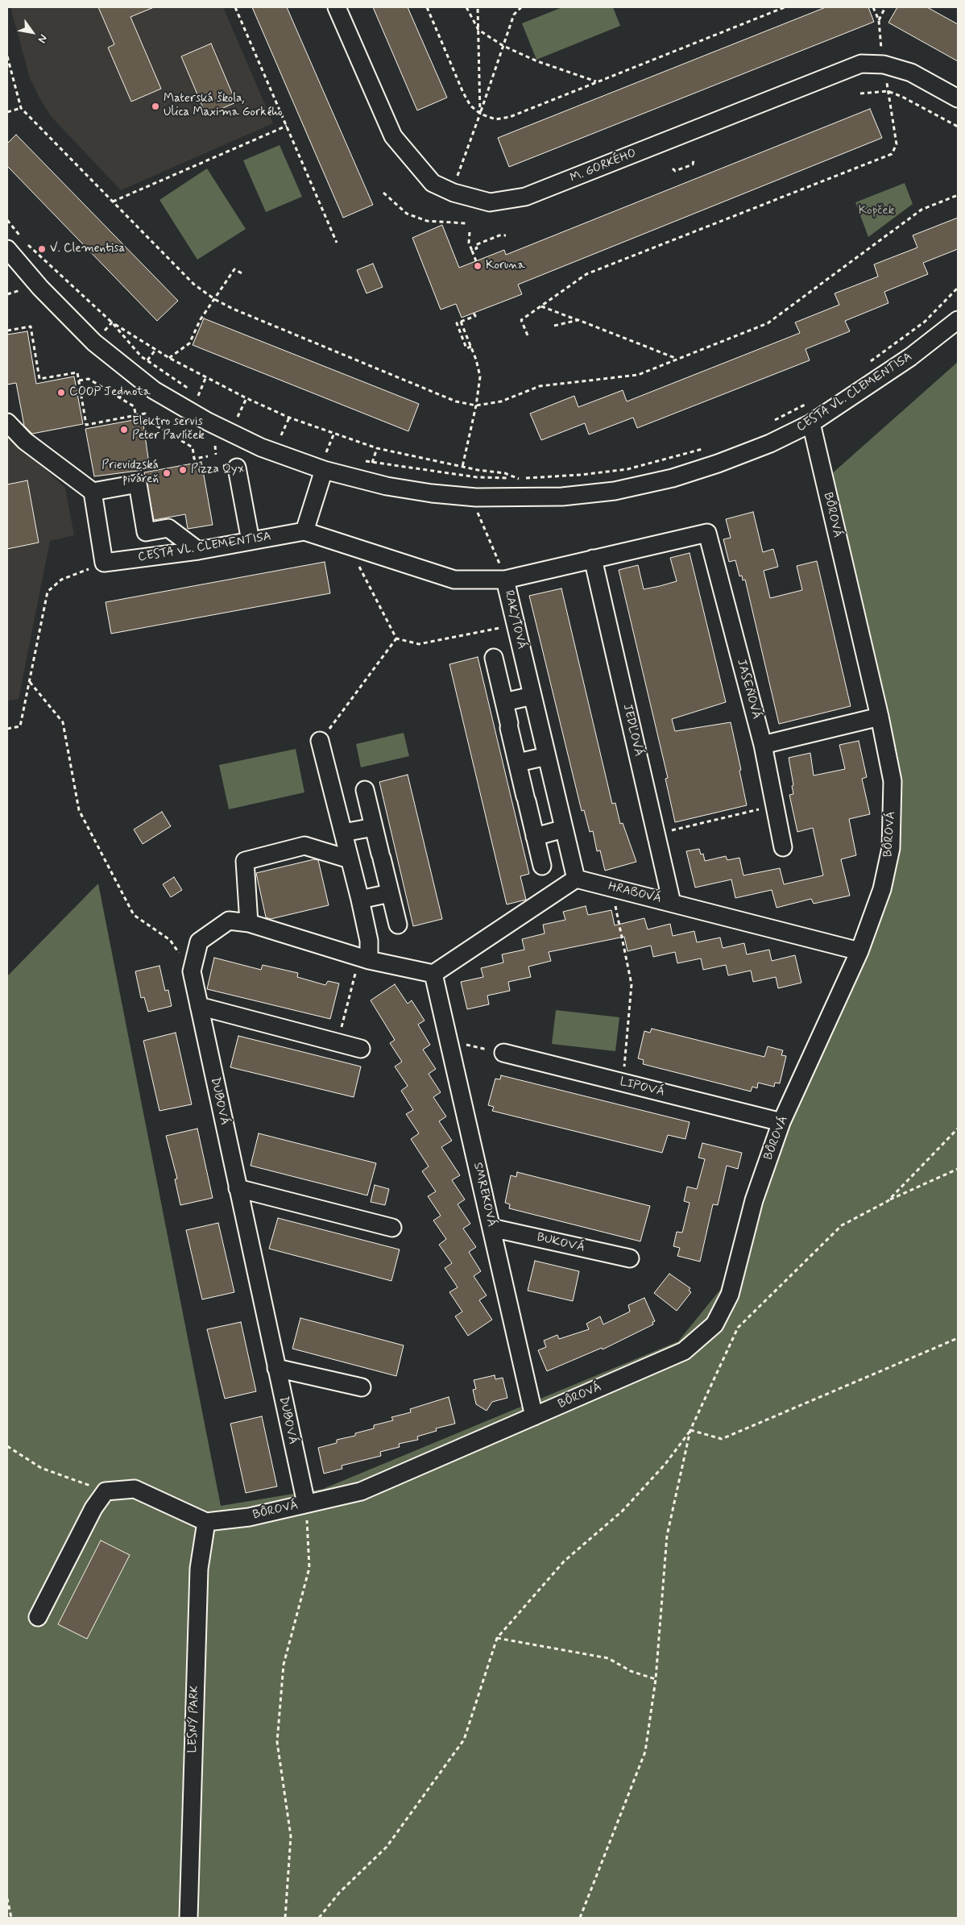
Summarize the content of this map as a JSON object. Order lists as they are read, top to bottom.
{
  "streets": {
    "street": [
      "M. GORKÉHO",
      "CESTA VL. CLEMENTISA",
      "BÔROVÁ",
      "RAKYTOVÁ",
      "JASEŇOVÁ",
      "JEDĽOVÁ",
      "HRABOVÁ",
      "LIPOVÁ",
      "DUBOVÁ",
      "SMREKOVÁ",
      "BUKOVÁ",
      "LESNÝ PARK"
    ]
  },
  "crossings": [
    ["CESTA VL. CLEMENTISA", "BÔROVÁ"],
    ["CESTA VL. CLEMENTISA", "RAKYTOVÁ"],
    ["BÔROVÁ", "HRABOVÁ"],
    ["BÔROVÁ", "LIPOVÁ"],
    ["BÔROVÁ", "DUBOVÁ"],
    ["BÔROVÁ", "SMREKOVÁ"],
    ["BÔROVÁ", "LESNÝ PARK"],
    ["RAKYTOVÁ", "HRABOVÁ"],
    ["JASEŇOVÁ", "JEDĽOVÁ"],
    ["JEDĽOVÁ", "HRABOVÁ"],
    ["DUBOVÁ", "SMREKOVÁ"],
    ["SMREKOVÁ", "BUKOVÁ"]
  ],
  "parks": ["Kopček"],
  "places": [
    "Materská škola, Ulica Maxima Gorkého",
    "V. Clementisa",
    "Koruna",
    "COOP Jednota",
    "Elektro servis Peter Pavlíček",
    "Pizza Qyx",
    "Prievidzská piváreň"
  ],
  "north": "bottom right"
}
